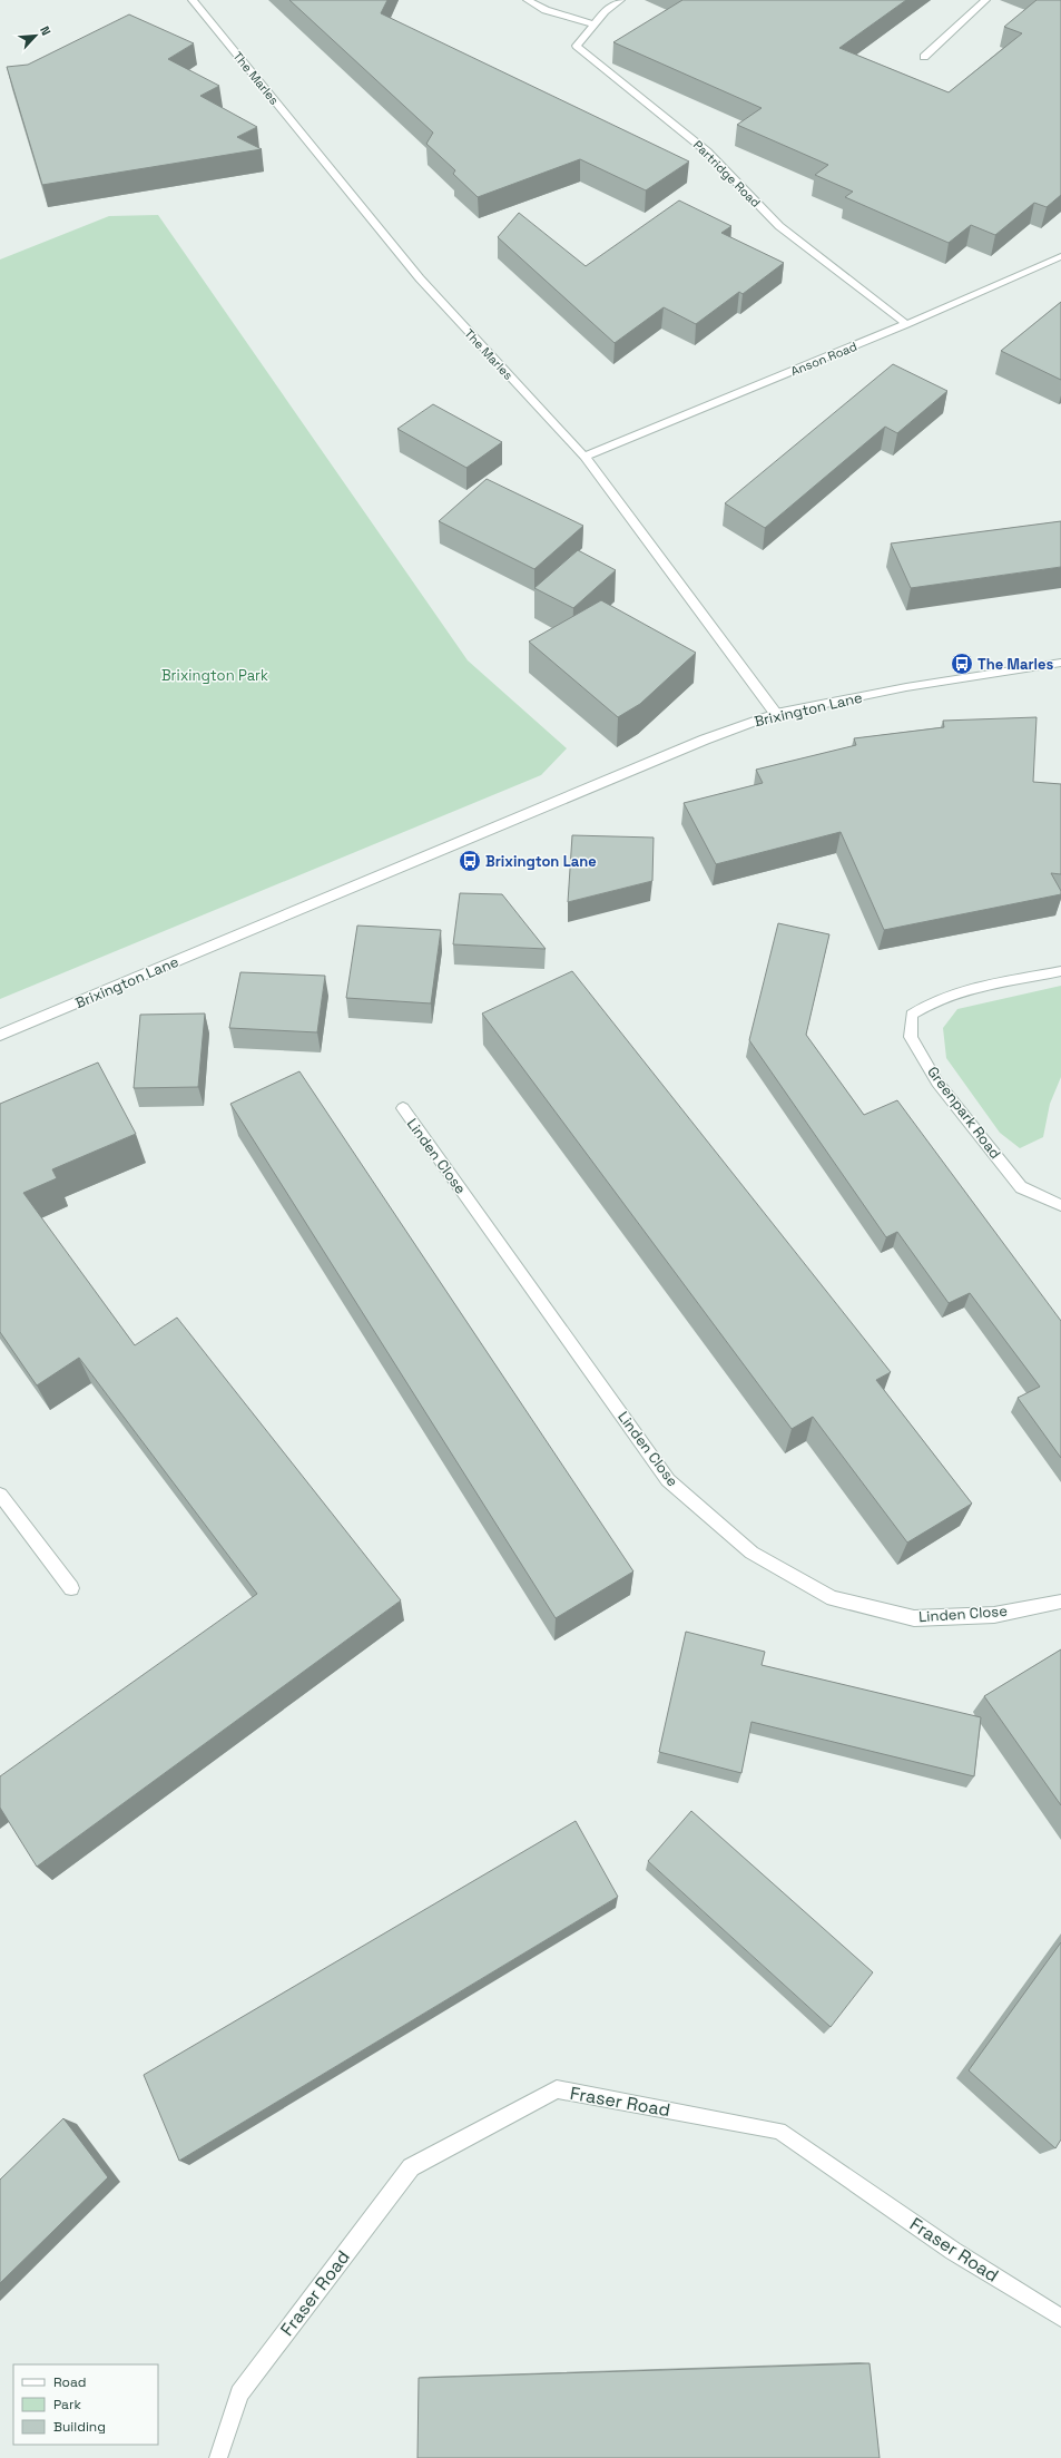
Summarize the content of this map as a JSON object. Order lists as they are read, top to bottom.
{
  "streets": {
    "street": [
      "The Marles",
      "Partridge Road",
      "Anson Road",
      "Brixington Lane",
      "Greenpark Road",
      "Linden Close",
      "Fraser Road"
    ]
  },
  "crossings": [
    ["The Marles", "Anson Road"],
    ["The Marles", "Brixington Lane"],
    ["Partridge Road", "Anson Road"]
  ],
  "parks": ["Brixington Park"],
  "places": {
    "bus stop": ["The Marles", "Brixington Lane"]
  },
  "legend": ["Road", "Park", "Building"],
  "north": "top right"
}
